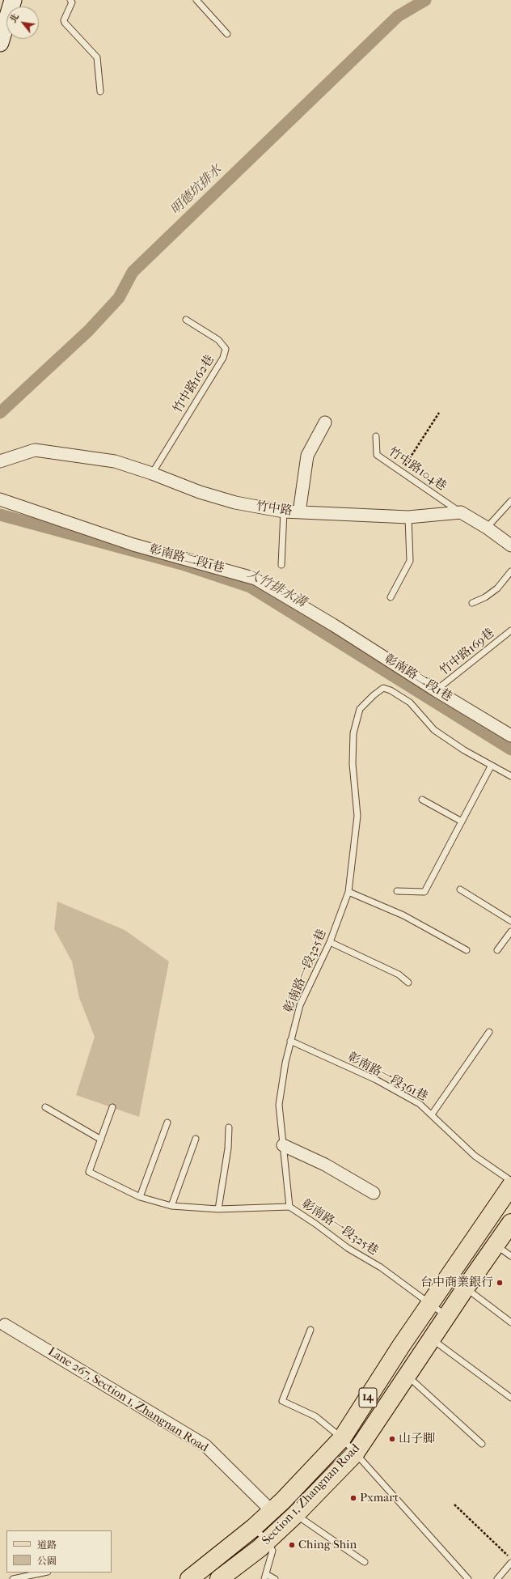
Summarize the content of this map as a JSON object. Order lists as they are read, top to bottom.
{
  "streets": {
    "main road": ["14", "Section 1, Zhangnan Road"],
    "street": ["竹中路", "彰南路二段1巷", "Lane 267, Section 1, Zhangnan Road"],
    "lane": [
      "竹中路162巷",
      "竹中路104巷",
      "竹中路169巷",
      "彰南路一段325巷",
      "彰南路一段361巷"
    ]
  },
  "crossings": [
    ["竹中路162巷", "竹中路"],
    ["竹中路104巷", "竹中路"],
    ["彰南路二段1巷", "竹中路169巷"],
    ["彰南路一段325巷", "彰南路一段361巷"],
    ["彰南路一段325巷", "Section 1, Zhangnan Road"],
    ["Lane 267, Section 1, Zhangnan Road", "Section 1, Zhangnan Road"]
  ],
  "water": ["明德坑排水", "大竹排水溝"],
  "places": [
    "台中商業銀行",
    "山子脚",
    "Pxmart",
    "Ching Shin"
  ],
  "legend": ["道路", "公園"],
  "north": "top left"
}
